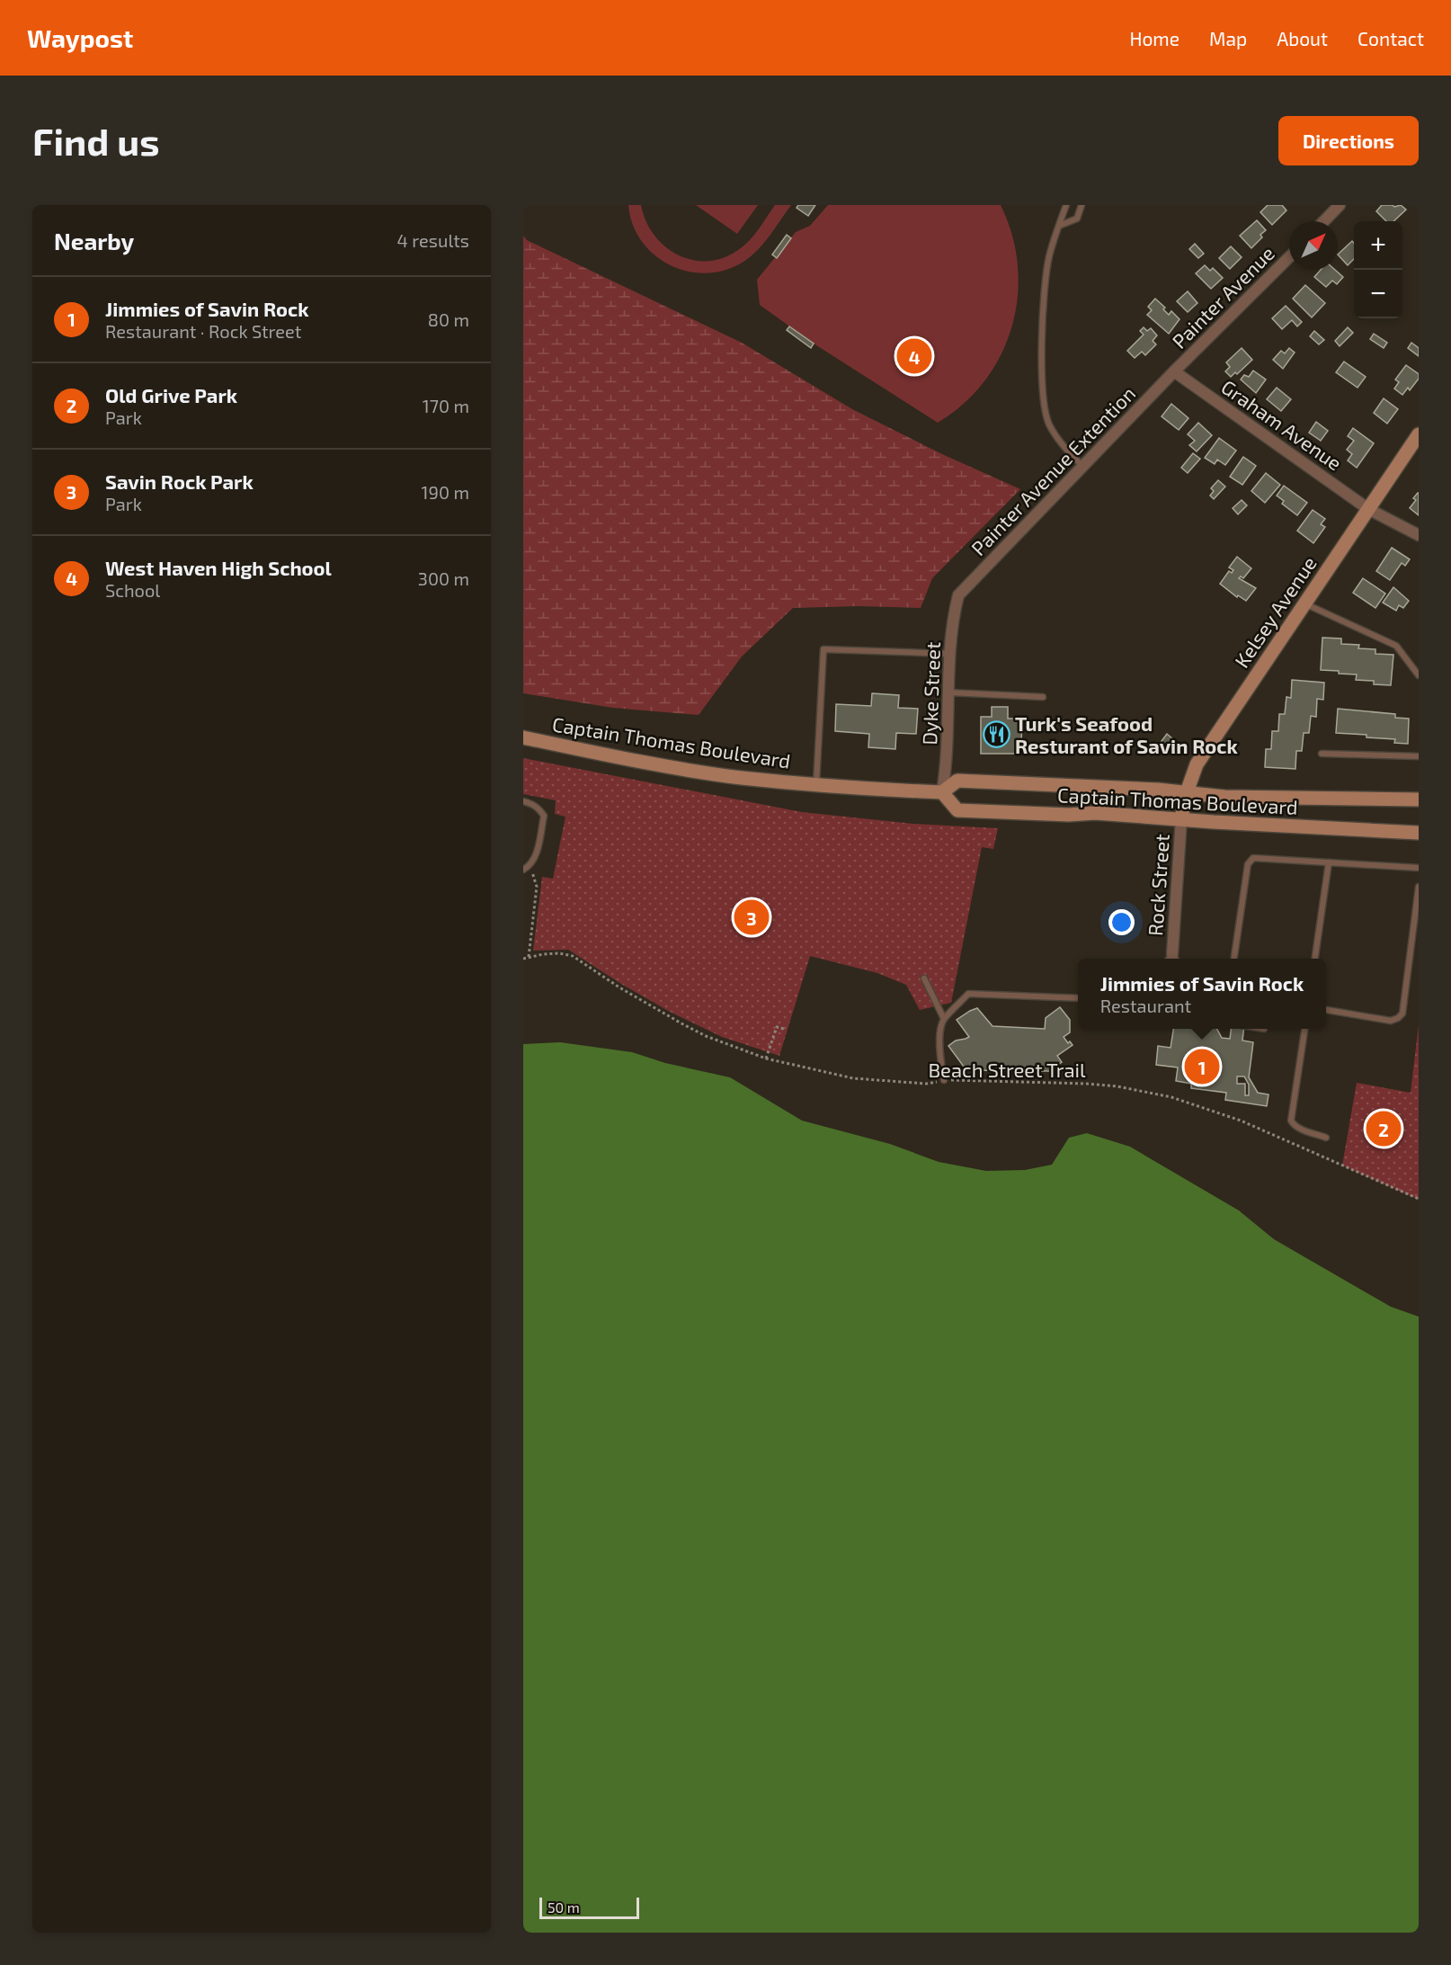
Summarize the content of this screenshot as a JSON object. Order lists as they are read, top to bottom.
{
  "streets": {
    "main road": ["Kelsey Avenue", "Captain Thomas Boulevard"],
    "street": [
      "Painter Avenue",
      "Graham Avenue",
      "Painter Avenue Extention",
      "Dyke Street",
      "Rock Street"
    ],
    "path": ["Beach Street Trail"]
  },
  "crossings": [
    ["Painter Avenue", "Graham Avenue"],
    ["Painter Avenue", "Painter Avenue Extention"],
    ["Graham Avenue", "Painter Avenue Extention"],
    ["Graham Avenue", "Kelsey Avenue"],
    ["Painter Avenue Extention", "Dyke Street"],
    ["Kelsey Avenue", "Captain Thomas Boulevard"],
    ["Kelsey Avenue", "Rock Street"],
    ["Dyke Street", "Captain Thomas Boulevard"],
    ["Captain Thomas Boulevard", "Rock Street"]
  ],
  "places": {
    "restaurant": ["Turk's Seafood Resturant of Savin Rock"]
  },
  "scale_bar": "50 m",
  "north": "top right",
  "page": {
    "header": "Waypost",
    "nav": [
      "Home",
      "Map",
      "About",
      "Contact"
    ],
    "buttons": "Directions",
    "title": "Find us",
    "heading": ["Nearby", "4 results"],
    "map_buttons": ["+", "−"],
    "list": [
      {
        "mark": "1",
        "name": "Jimmies of Savin Rock",
        "note": "Restaurant · Rock Street",
        "value": "80 m"
      },
      {
        "mark": "2",
        "name": "Old Grive Park",
        "note": "Park",
        "value": "170 m"
      },
      {
        "mark": "3",
        "name": "Savin Rock Park",
        "note": "Park",
        "value": "190 m"
      },
      {
        "mark": "4",
        "name": "West Haven High School",
        "note": "School",
        "value": "300 m"
      }
    ],
    "pins": [
      "4",
      "3",
      "1",
      "2"
    ],
    "popup": ["Jimmies of Savin Rock", "Restaurant"],
    "scale": "50 m"
  }
}
